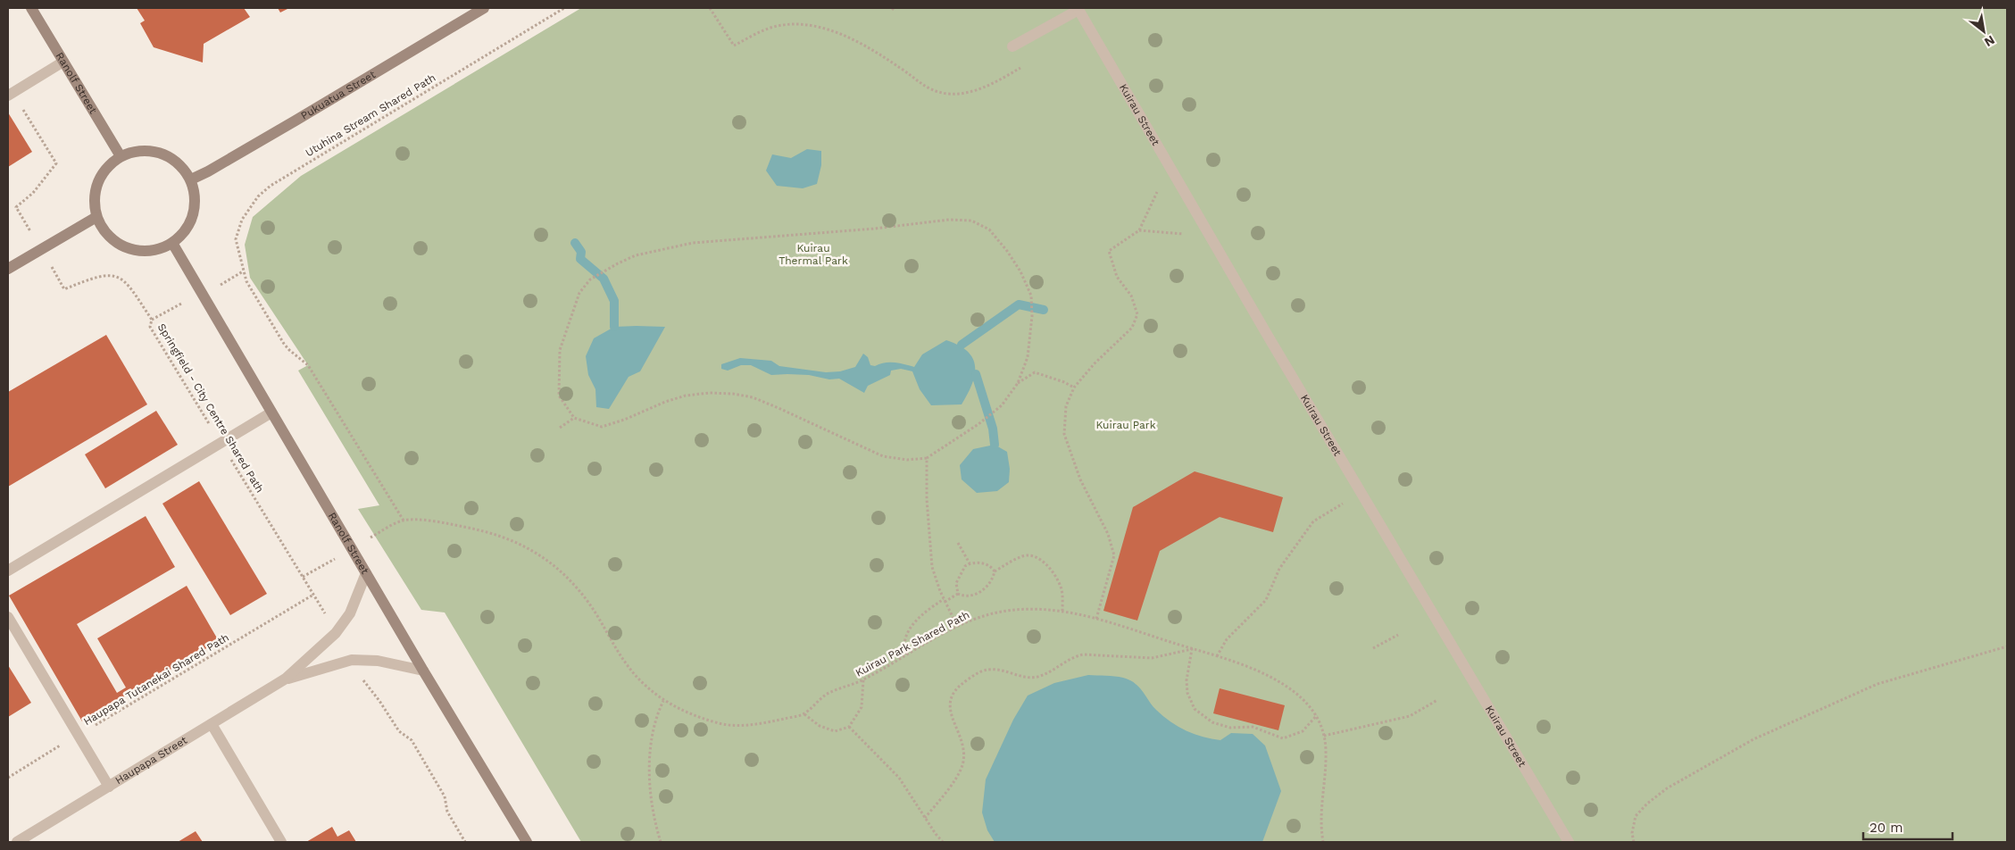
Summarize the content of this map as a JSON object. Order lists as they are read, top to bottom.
{
  "streets": {
    "main road": ["Ranolf Street", "Pukuatua Street"],
    "street": ["Kuirau Street", "Haupapa Street"],
    "path": [
      "Utuhina Stream Shared Path",
      "Springfield - City Centre Shared Path",
      "Kuirau Park Shared Path",
      "Haupapa Tutanekai Shared Path"
    ]
  },
  "crossings": [
    ["Ranolf Street", "Pukuatua Street"],
    ["Ranolf Street", "Haupapa Street"],
    ["Springfield - City Centre Shared Path", "Haupapa Tutanekai Shared Path"]
  ],
  "parks": ["Kuirau Thermal Park", "Kuirau Park"],
  "scale_bar": "20 m",
  "north": "bottom right"
}
